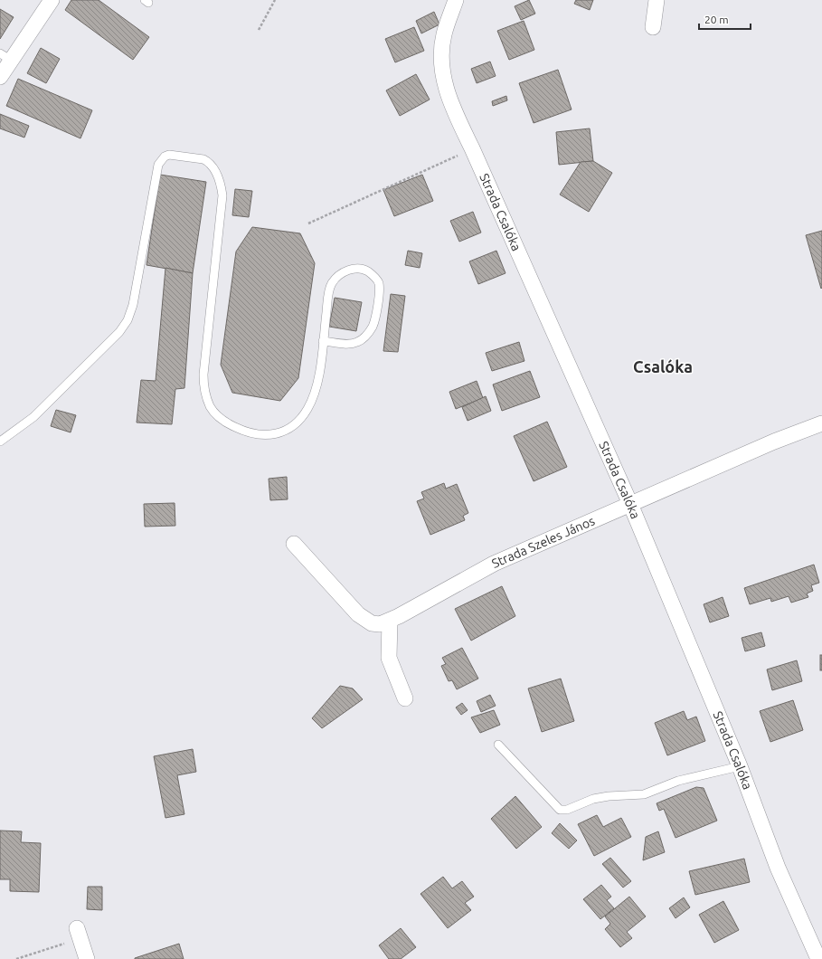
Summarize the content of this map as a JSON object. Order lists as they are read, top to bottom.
{
  "streets": {
    "street": ["Strada Csalóka", "Strada Szeles János"]
  },
  "crossings": [
    ["Strada Csalóka", "Strada Szeles János"]
  ],
  "districts": ["Csalóka"],
  "scale_bar": "20 m"
}
